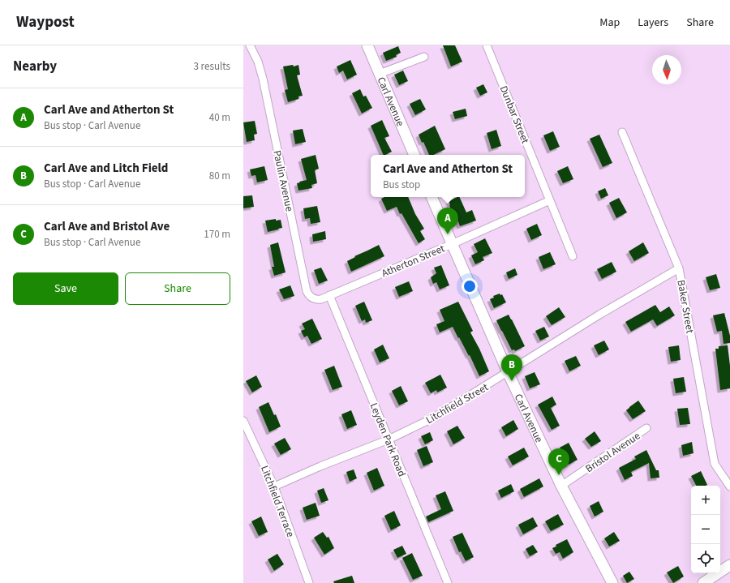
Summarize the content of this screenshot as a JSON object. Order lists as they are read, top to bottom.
{
  "streets": {
    "street": [
      "Carl Avenue",
      "Dunbar Street",
      "Paulin Avenue",
      "Atherton Street",
      "Baker Street",
      "Litchfield Street",
      "Leyden Park Road",
      "Bristol Avenue",
      "Litchfield Terrace"
    ]
  },
  "crossings": [
    ["Carl Avenue", "Atherton Street"],
    ["Carl Avenue", "Litchfield Street"],
    ["Carl Avenue", "Bristol Avenue"],
    ["Dunbar Street", "Atherton Street"],
    ["Paulin Avenue", "Atherton Street"],
    ["Paulin Avenue", "Leyden Park Road"],
    ["Atherton Street", "Leyden Park Road"],
    ["Baker Street", "Litchfield Street"],
    ["Litchfield Street", "Leyden Park Road"],
    ["Litchfield Street", "Litchfield Terrace"]
  ],
  "north": "bottom",
  "page": {
    "header": "Waypost",
    "nav": ["Map", "Layers", "Share"],
    "heading": ["Nearby", "3 results"],
    "list": [
      {
        "mark": "A",
        "name": "Carl Ave and Atherton St",
        "note": "Bus stop · Carl Avenue",
        "value": "40 m"
      },
      {
        "mark": "B",
        "name": "Carl Ave and Litch Field",
        "note": "Bus stop · Carl Avenue",
        "value": "80 m"
      },
      {
        "mark": "C",
        "name": "Carl Ave and Bristol Ave",
        "note": "Bus stop · Carl Avenue",
        "value": "170 m"
      }
    ],
    "popup": ["Carl Ave and Atherton St", "Bus stop"],
    "pins": ["A", "B", "C"],
    "buttons": ["Save", "Share"],
    "map_buttons": ["+", "−"]
  }
}
